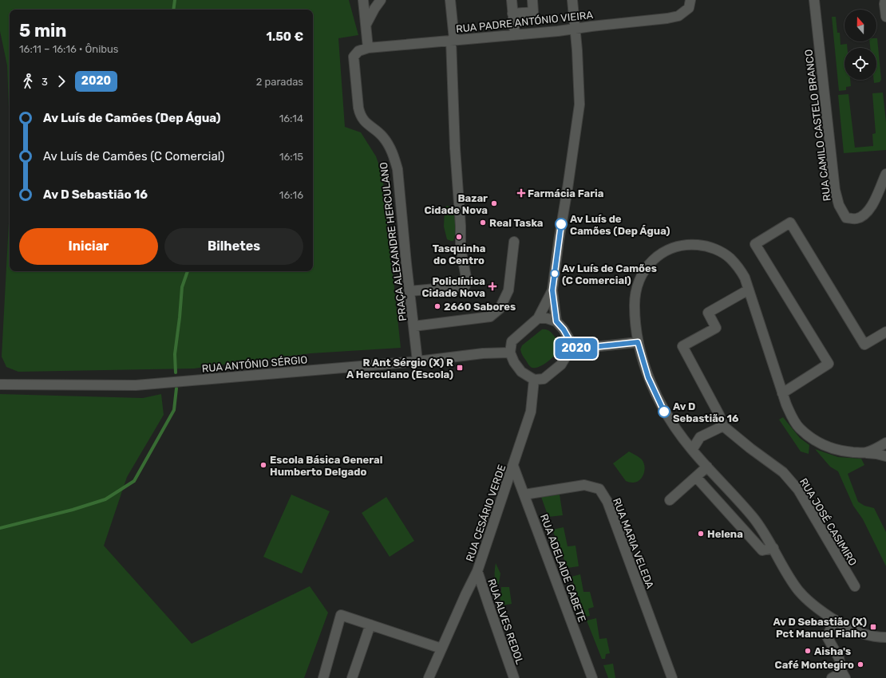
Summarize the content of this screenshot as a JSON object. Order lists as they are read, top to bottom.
{
  "streets": {
    "street": [
      "RUA PADRE ANTÓNIO VIEIRA",
      "RUA CAMILO CASTELO BRANCO",
      "PRAÇA ALEXANDRE HERCULANO",
      "RUA ANTÓNIO SÉRGIO",
      "RUA CESÁRIO VERDE",
      "RUA JOSÉ CASIMIRO",
      "RUA MARIA VELEDA",
      "RUA ADELAIDE CABETE",
      "RUA ALVES REDOL"
    ]
  },
  "crossings": [
    ["RUA PADRE ANTÓNIO VIEIRA", "PRAÇA ALEXANDRE HERCULANO"],
    ["PRAÇA ALEXANDRE HERCULANO", "RUA ANTÓNIO SÉRGIO"],
    ["RUA ANTÓNIO SÉRGIO", "RUA CESÁRIO VERDE"],
    ["RUA CESÁRIO VERDE", "RUA ADELAIDE CABETE"],
    ["RUA CESÁRIO VERDE", "RUA ALVES REDOL"],
    ["RUA MARIA VELEDA", "RUA ADELAIDE CABETE"]
  ],
  "places": {
    "health": ["Farmácia Faria", "Policlínica Cidade Nova"],
    "other": [
      "Bazar Cidade Nova",
      "Real Taska",
      "Av Luís de Camões (Dep Água)",
      "Tasquinha do Centro",
      "Av Luís de Camões (C Comercial)",
      "2660 Sabores",
      "Av D Sebastião 16",
      "Escola Básica General Humberto Delgado",
      "Helena",
      "Aisha's",
      "Café Montegiro"
    ],
    "transit": ["R Ant Sérgio (X) R A Herculano (Escola)", "Av D Sebastião (X) Pct Manuel Fialho"]
  },
  "lines": ["bus line 2020"],
  "north": "top",
  "page": {
    "on_map": "2020",
    "heading": ["5 min", "16:11 – 16:16 · Ônibus", "1.50 €"],
    "legs": ["3", "2020", "2 paradas"],
    "list": [
      {
        "name": "Av Luís de Camões (Dep Água)",
        "value": "16:14"
      },
      {
        "name": "Av Luís de Camões (C Comercial)",
        "value": "16:15"
      },
      {
        "name": "Av D Sebastião 16",
        "value": "16:16"
      }
    ],
    "buttons": ["Iniciar", "Bilhetes"]
  }
}
